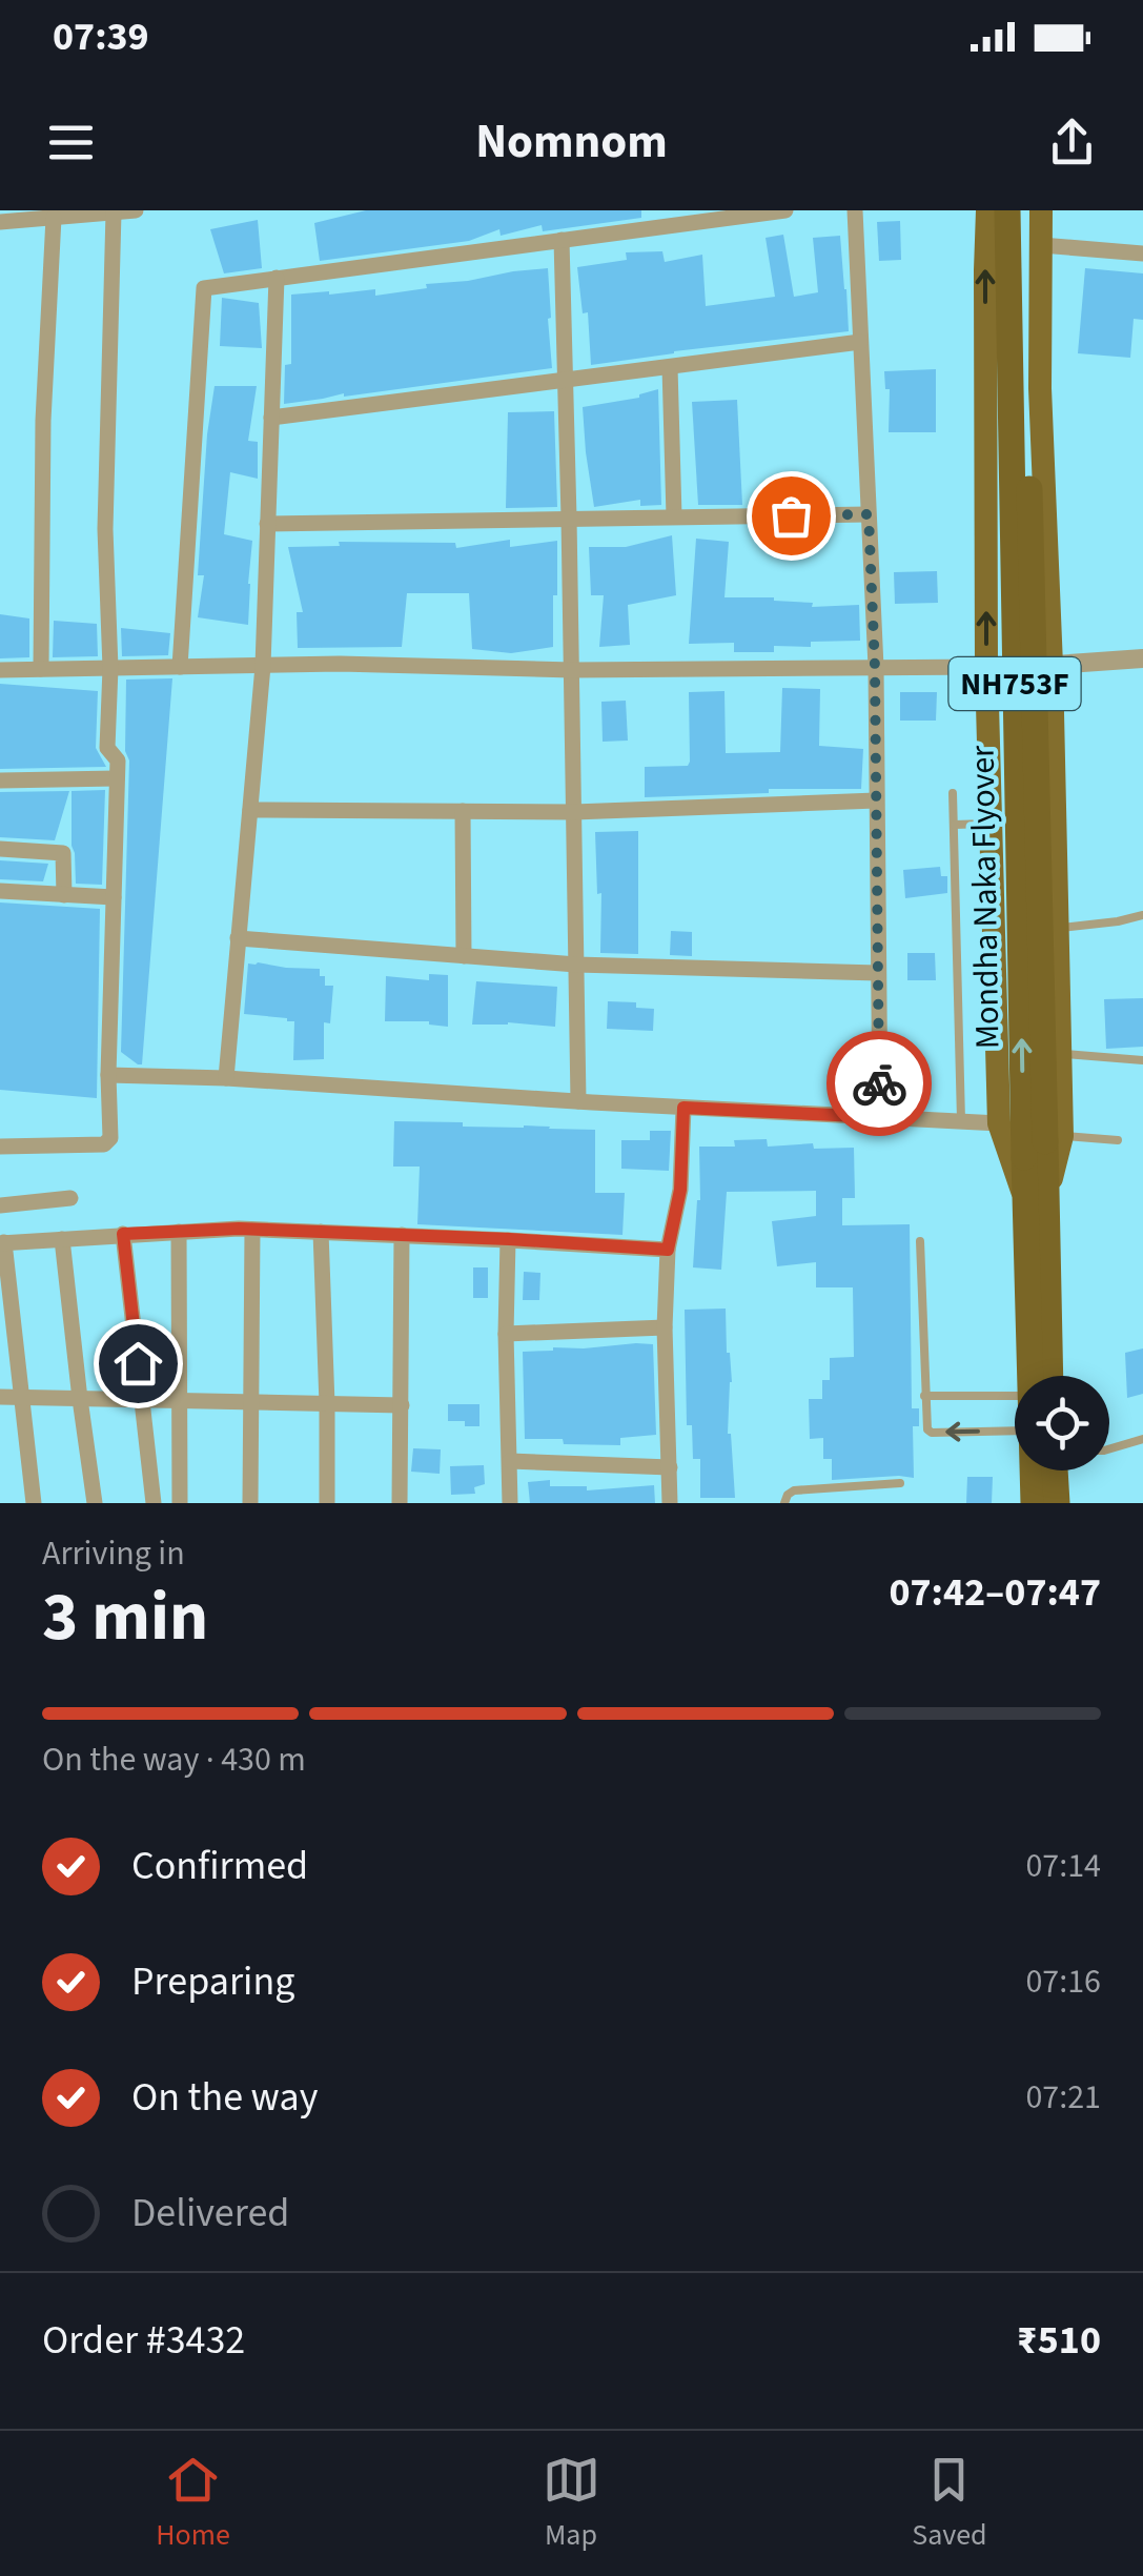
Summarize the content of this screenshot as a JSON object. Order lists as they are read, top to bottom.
{
  "streets": {
    "highway": ["NH753F", "Mondha Naka Flyover"]
  },
  "crossings": [
    ["NH753F", "Mondha Naka Flyover"]
  ],
  "page": {
    "status": "07:39",
    "header": "Nomnom",
    "heading": ["3 min", "Arriving in", "07:42–07:47"],
    "panel": ["Order #3432", "₹510"],
    "bar": "On the way · 430 m",
    "list": [
      ["Confirmed", "07:14"],
      ["Preparing", "07:16"],
      ["On the way", "07:21"],
      "Delivered"
    ],
    "tabs": ["Home", "Map", "Saved"]
  }
}
